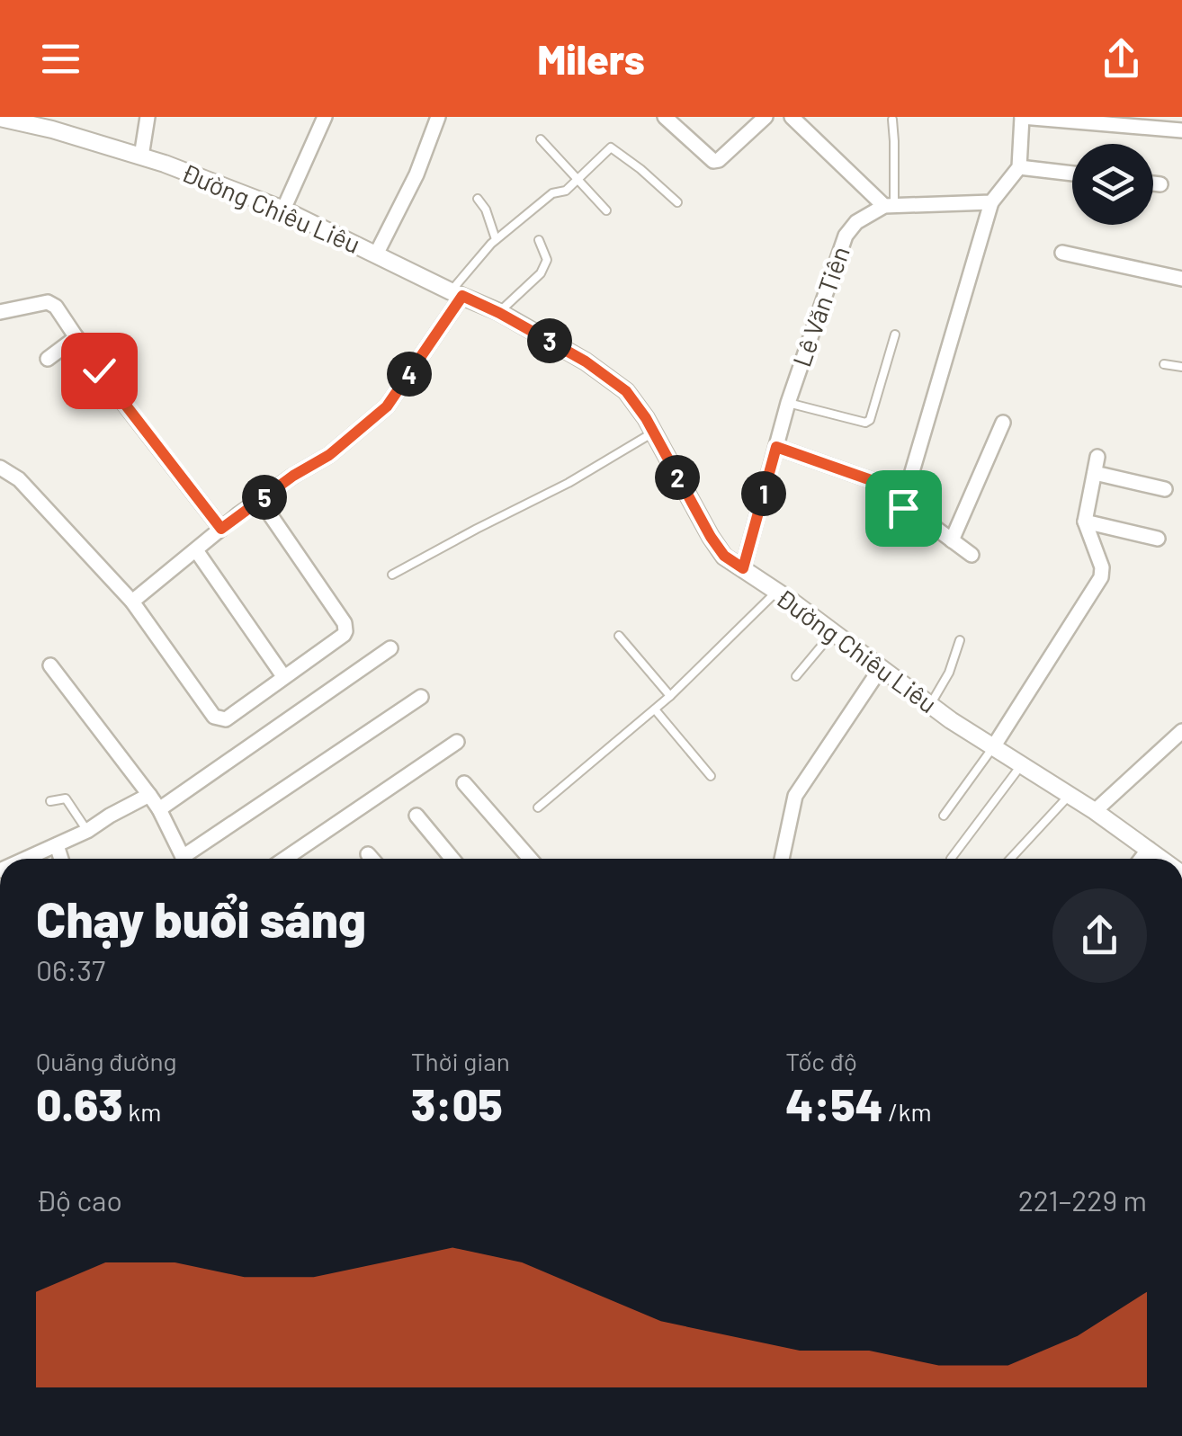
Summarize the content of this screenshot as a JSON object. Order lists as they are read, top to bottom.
{
  "streets": {
    "street": ["Đường Chiêu Liêu", "Lê Văn Tiên"]
  },
  "crossings": [
    ["Đường Chiêu Liêu", "Lê Văn Tiên"]
  ],
  "page": {
    "header": "Milers",
    "pins": [
      "3",
      "4",
      "2",
      "1",
      "5"
    ],
    "heading": ["Chạy buổi sáng", "06:37"],
    "stats": [
      ["Quãng đường", "0.63 km"],
      ["Thời gian", "3:05"],
      ["Tốc độ", "4:54 /km"]
    ],
    "chart": ["Độ cao", "221–229 m"]
  }
}
